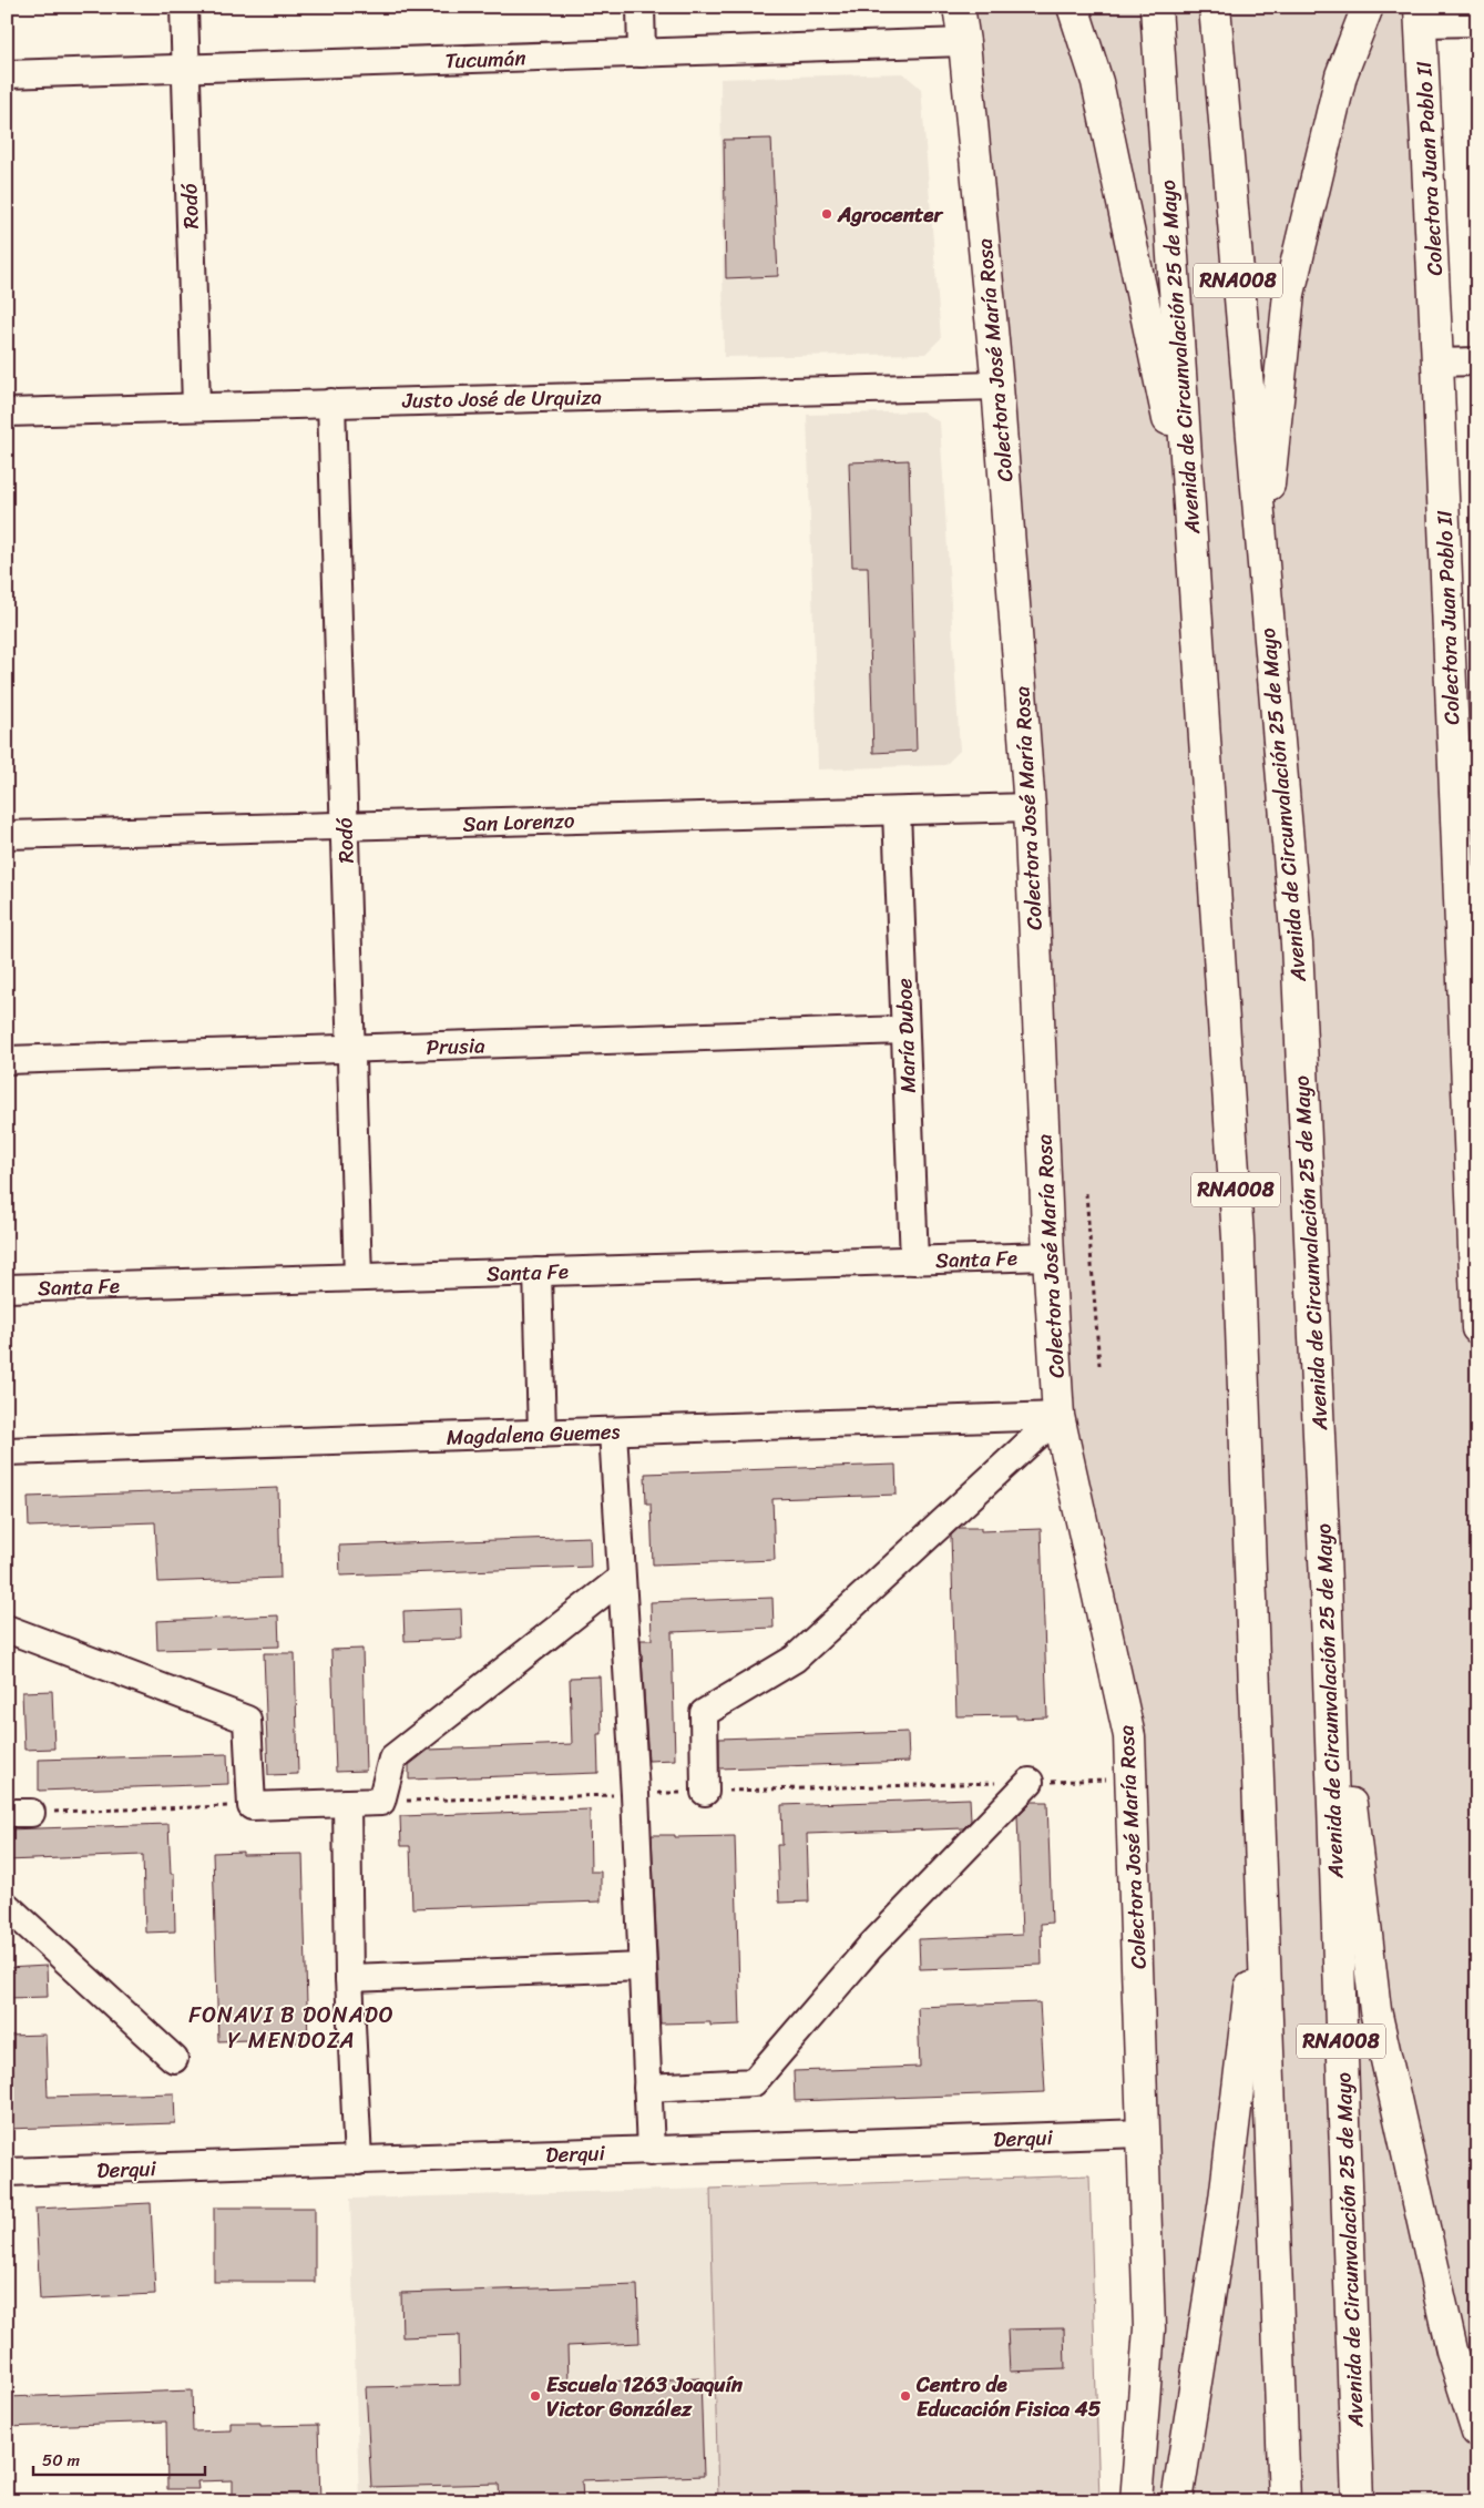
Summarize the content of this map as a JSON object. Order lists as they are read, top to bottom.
{
  "streets": {
    "main road": [
      "Colectora Juan Pablo II",
      "RNA008",
      "Avenida de Circunvalación 25 de Mayo",
      "Colectora José María Rosa"
    ],
    "street": [
      "Tucumán",
      "Rodó",
      "Justo José de Urquiza",
      "San Lorenzo",
      "María Duboe",
      "Prusia",
      "Santa Fe",
      "Magdalena Guemes",
      "Derqui"
    ]
  },
  "crossings": [
    ["Tucumán", "Rodó"],
    ["Tucumán", "Colectora José María Rosa"],
    ["Rodó", "Justo José de Urquiza"],
    ["Rodó", "San Lorenzo"],
    ["Rodó", "Prusia"],
    ["Rodó", "Santa Fe"],
    ["Colectora José María Rosa", "Justo José de Urquiza"],
    ["Colectora José María Rosa", "San Lorenzo"],
    ["Colectora José María Rosa", "Santa Fe"],
    ["Colectora José María Rosa", "Magdalena Guemes"],
    ["Colectora José María Rosa", "Derqui"],
    ["San Lorenzo", "María Duboe"],
    ["María Duboe", "Prusia"],
    ["María Duboe", "Santa Fe"]
  ],
  "districts": ["FONAVI B DONADO Y MENDOZA"],
  "places": ["Agrocenter", "Escuela 1263 Joaquín Victor González", "Centro de Educación Fisica 45"],
  "scale_bar": "50 m"
}
